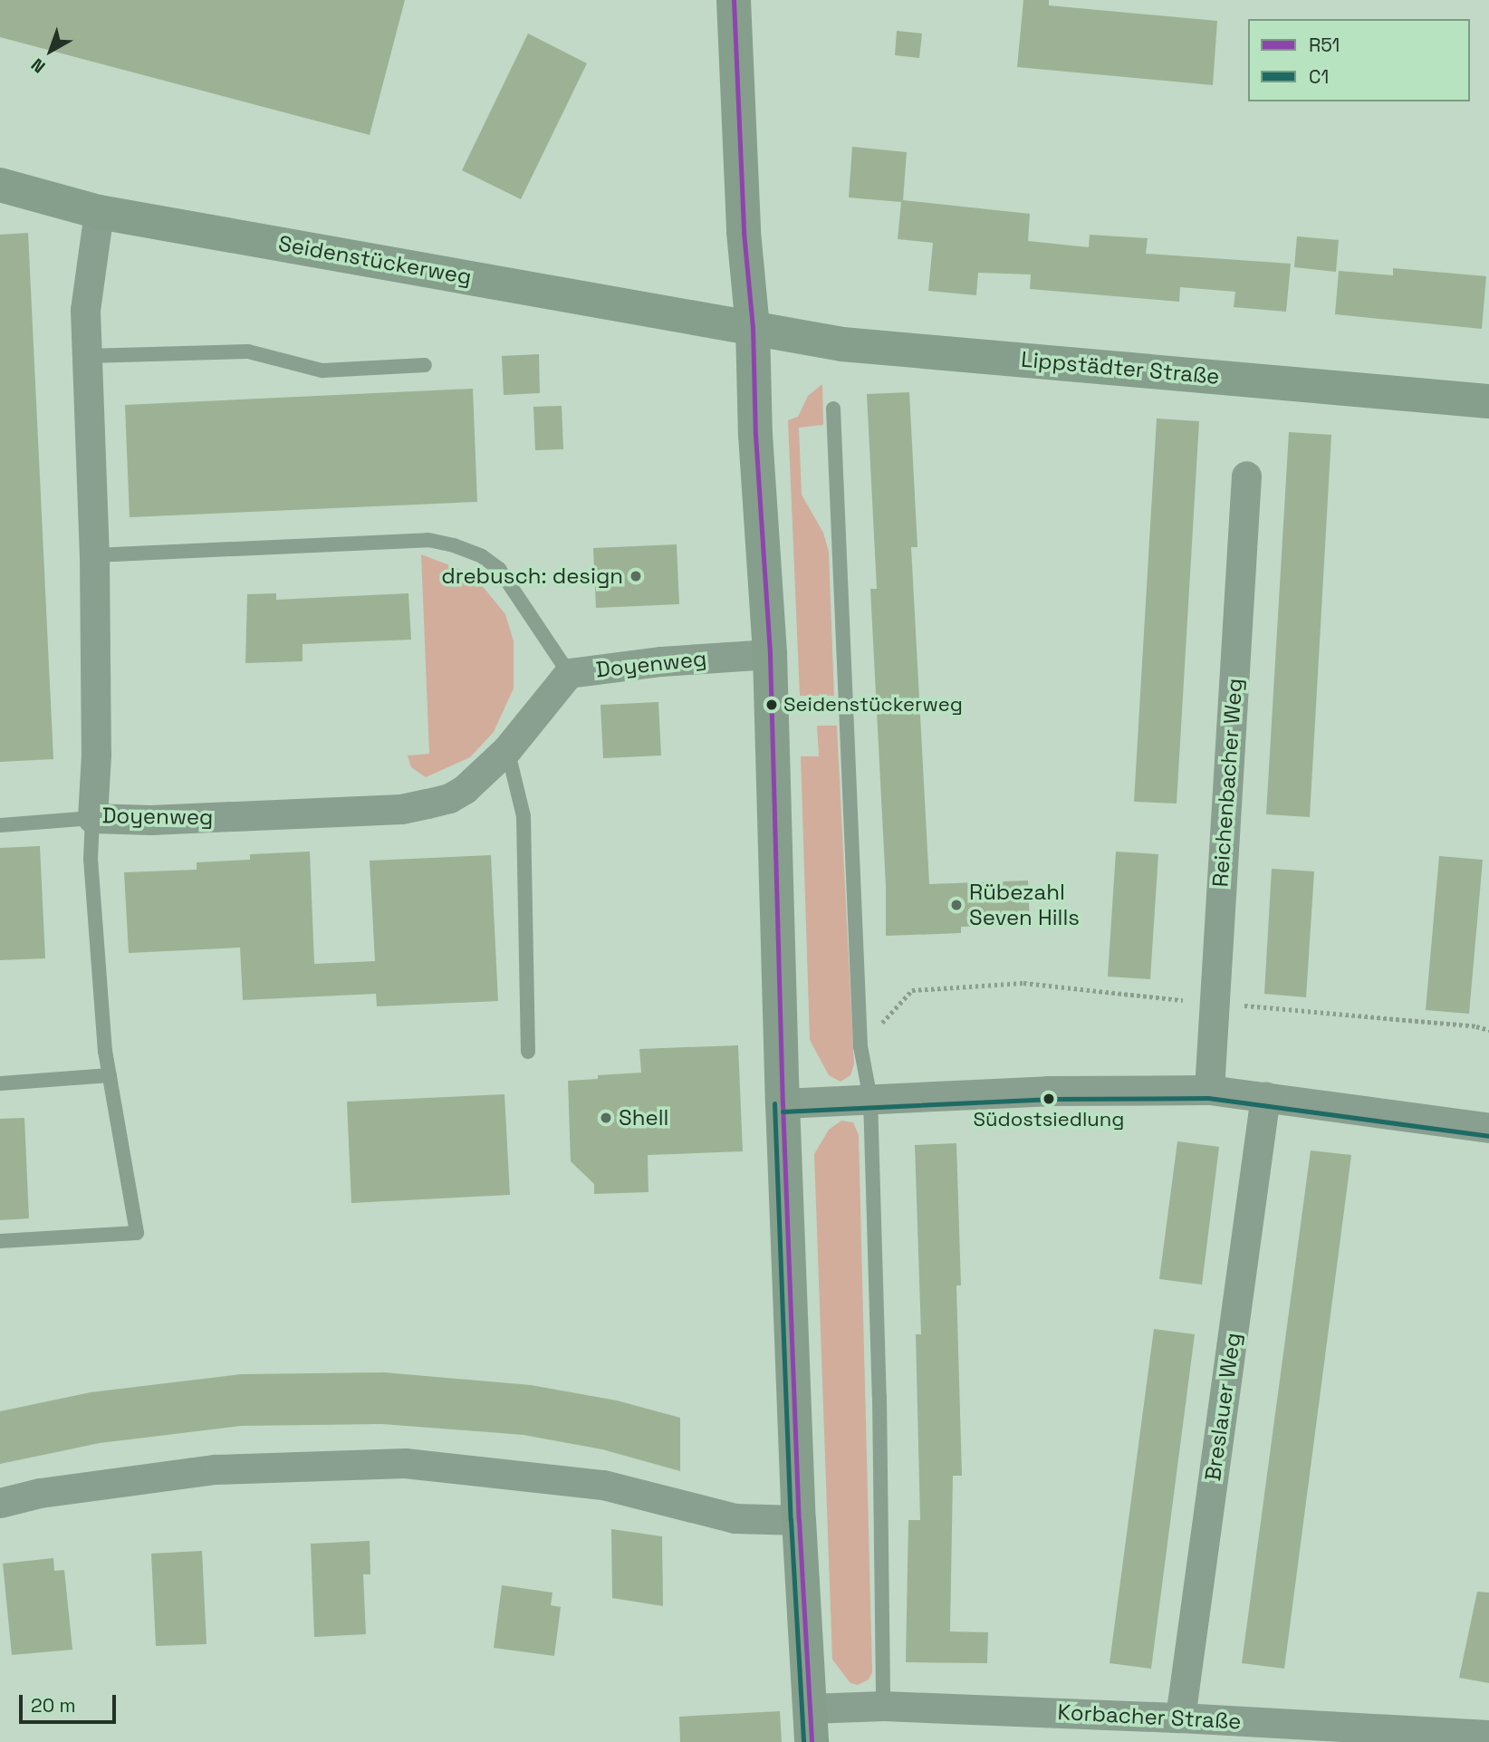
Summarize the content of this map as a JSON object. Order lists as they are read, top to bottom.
{
  "streets": {
    "main road": ["Seidenstückerweg", "Lippstädter Straße"],
    "street": [
      "Doyenweg",
      "Reichenbacher Weg",
      "Breslauer Weg",
      "Korbacher Straße"
    ]
  },
  "crossings": [
    ["Seidenstückerweg", "Lippstädter Straße"],
    ["Seidenstückerweg", "Doyenweg"],
    ["Breslauer Weg", "Korbacher Straße"]
  ],
  "places": [
    "drebusch: design",
    "Seidenstückerweg",
    "Rübezahl Seven Hills",
    "Südostsiedlung",
    "Shell"
  ],
  "lines": ["transit line R51", "transit line C1"],
  "legend": ["R51", "C1"],
  "scale_bar": "20 m",
  "north": "bottom left"
}
